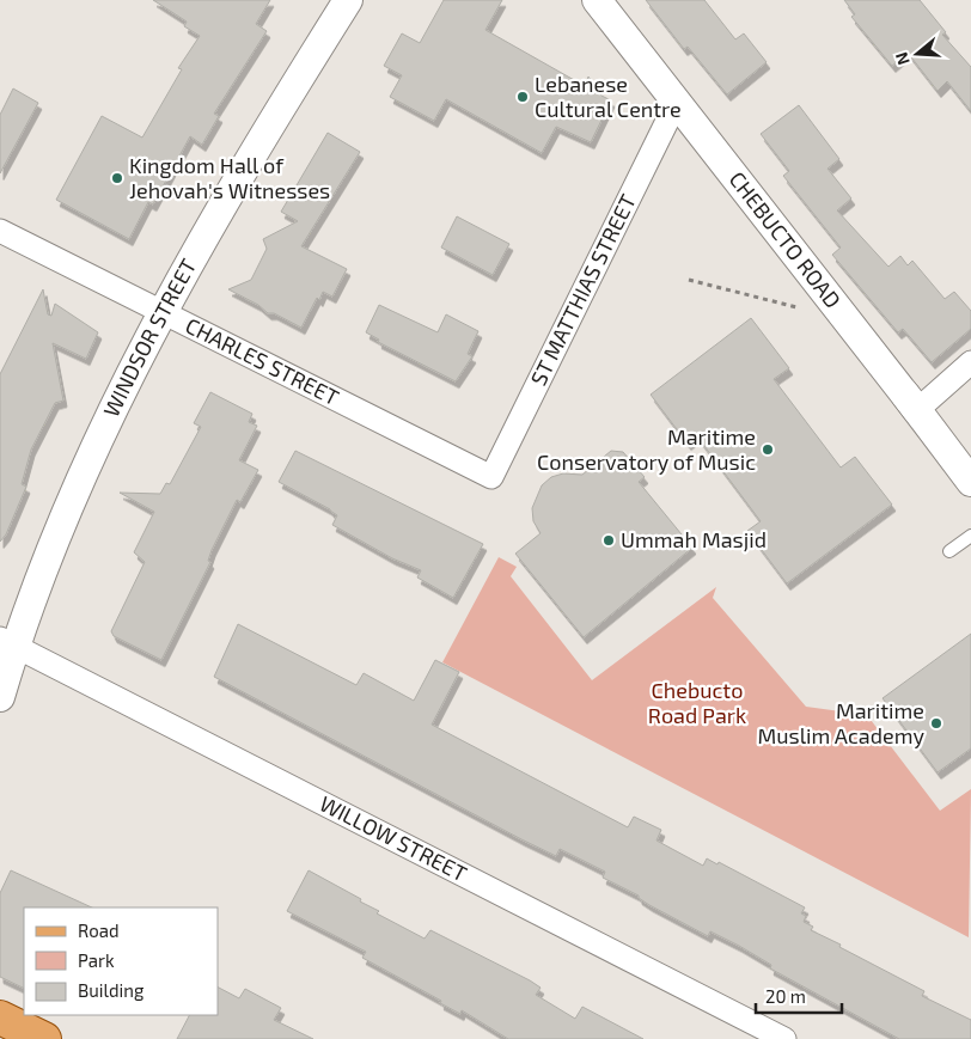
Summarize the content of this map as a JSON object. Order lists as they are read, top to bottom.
{
  "streets": {
    "street": [
      "CHEBUCTO ROAD",
      "ST MATTHIAS STREET",
      "WINDSOR STREET",
      "CHARLES STREET",
      "WILLOW STREET"
    ]
  },
  "crossings": [
    ["CHEBUCTO ROAD", "ST MATTHIAS STREET"],
    ["ST MATTHIAS STREET", "CHARLES STREET"],
    ["WINDSOR STREET", "CHARLES STREET"],
    ["WINDSOR STREET", "WILLOW STREET"]
  ],
  "parks": ["Chebucto Road Park"],
  "places": [
    "Lebanese Cultural Centre",
    "Kingdom Hall of Jehovah's Witnesses",
    "Maritime Conservatory of Music",
    "Ummah Masjid",
    "Maritime Muslim Academy"
  ],
  "legend": ["Road", "Park", "Building"],
  "scale_bar": "20 m",
  "north": "left"
}
